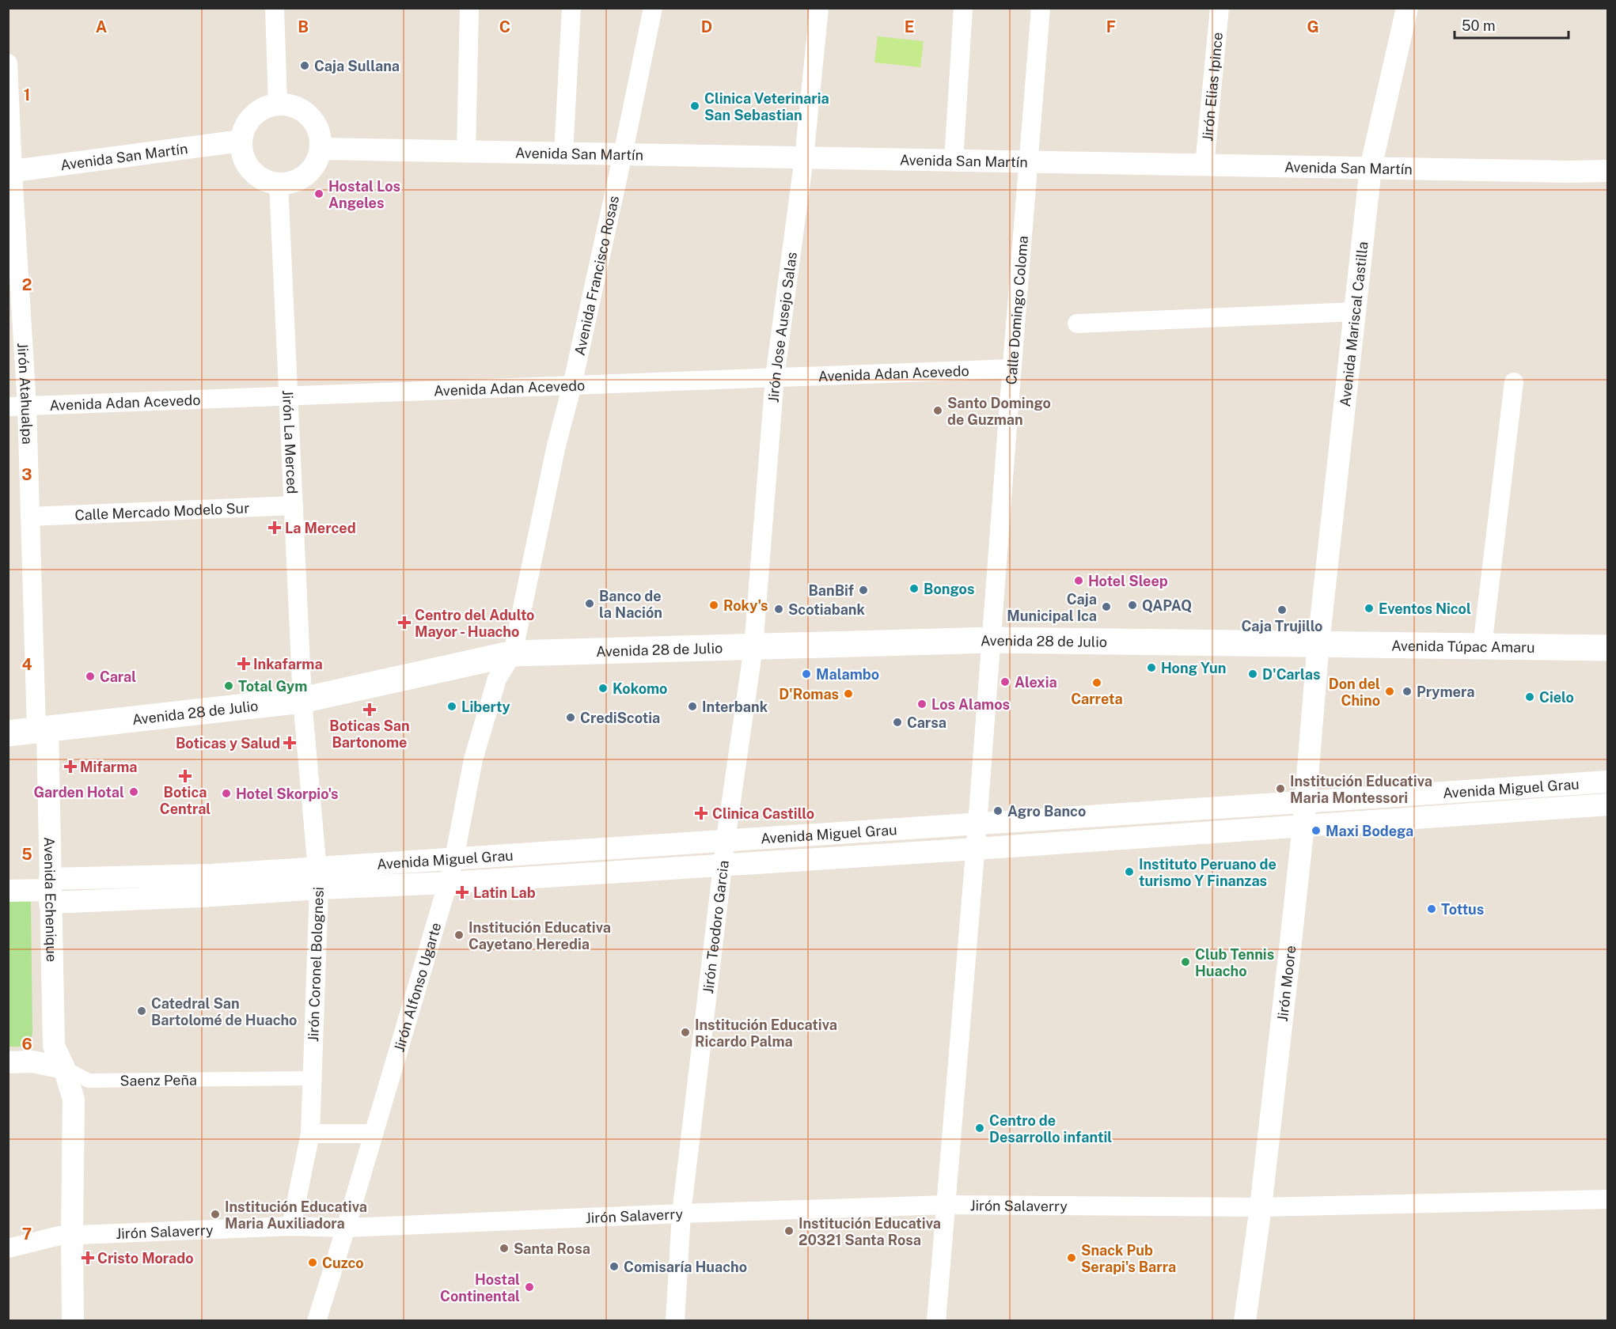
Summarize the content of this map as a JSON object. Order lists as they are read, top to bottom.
{
  "streets": {
    "main road": ["Avenida 28 de Julio", "Avenida Túpac Amaru"],
    "street": [
      "Jirón Elias Ipince",
      "Avenida San Martín",
      "Avenida Francisco Rosas",
      "Calle Domingo Coloma",
      "Avenida Mariscal Castilla",
      "Jirón Jose Ausejo Salas",
      "Avenida Adan Acevedo",
      "Jirón Atahualpa",
      "Jirón La Merced",
      "Calle Mercado Modelo Sur",
      "Avenida Miguel Grau",
      "Avenida Echenique",
      "Jirón Teodoro Garcia",
      "Jirón Coronel Bolognesi",
      "Jirón Moore",
      "Jirón Alfonso Ugarte",
      "Saenz Peña",
      "Jirón Salaverry"
    ]
  },
  "crossings": [
    ["Jirón Elias Ipince", "Avenida San Martín"],
    ["Avenida San Martín", "Avenida Francisco Rosas"],
    ["Avenida San Martín", "Calle Domingo Coloma"],
    ["Avenida San Martín", "Avenida Mariscal Castilla"],
    ["Avenida San Martín", "Jirón Jose Ausejo Salas"],
    ["Avenida San Martín", "Jirón Atahualpa"],
    ["Avenida San Martín", "Jirón La Merced"],
    ["Avenida Francisco Rosas", "Avenida Adan Acevedo"],
    ["Avenida Francisco Rosas", "Avenida 28 de Julio"],
    ["Avenida Francisco Rosas", "Jirón Alfonso Ugarte"],
    ["Calle Domingo Coloma", "Avenida Adan Acevedo"],
    ["Calle Domingo Coloma", "Avenida 28 de Julio"],
    ["Calle Domingo Coloma", "Avenida Miguel Grau"],
    ["Calle Domingo Coloma", "Jirón Salaverry"],
    ["Avenida Mariscal Castilla", "Avenida 28 de Julio"],
    ["Avenida Mariscal Castilla", "Avenida Túpac Amaru"],
    ["Avenida Mariscal Castilla", "Jirón Moore"],
    ["Jirón Jose Ausejo Salas", "Avenida Adan Acevedo"],
    ["Jirón Jose Ausejo Salas", "Avenida 28 de Julio"],
    ["Jirón Jose Ausejo Salas", "Jirón Teodoro Garcia"],
    ["Avenida Adan Acevedo", "Jirón Atahualpa"],
    ["Avenida Adan Acevedo", "Jirón La Merced"],
    ["Jirón Atahualpa", "Calle Mercado Modelo Sur"],
    ["Jirón Atahualpa", "Avenida 28 de Julio"],
    ["Jirón Atahualpa", "Avenida Echenique"],
    ["Jirón La Merced", "Calle Mercado Modelo Sur"],
    ["Jirón La Merced", "Avenida 28 de Julio"],
    ["Jirón La Merced", "Jirón Coronel Bolognesi"],
    ["Avenida 28 de Julio", "Avenida Túpac Amaru"],
    ["Avenida 28 de Julio", "Avenida Echenique"],
    ["Avenida 28 de Julio", "Jirón Teodoro Garcia"],
    ["Avenida 28 de Julio", "Jirón Coronel Bolognesi"],
    ["Avenida 28 de Julio", "Jirón Moore"],
    ["Avenida 28 de Julio", "Jirón Alfonso Ugarte"],
    ["Avenida Túpac Amaru", "Jirón Moore"],
    ["Avenida Miguel Grau", "Avenida Echenique"],
    ["Avenida Miguel Grau", "Jirón Teodoro Garcia"],
    ["Avenida Miguel Grau", "Jirón Coronel Bolognesi"],
    ["Avenida Miguel Grau", "Jirón Moore"],
    ["Avenida Miguel Grau", "Jirón Alfonso Ugarte"],
    ["Avenida Echenique", "Saenz Peña"],
    ["Jirón Teodoro Garcia", "Jirón Salaverry"],
    ["Jirón Coronel Bolognesi", "Saenz Peña"],
    ["Jirón Coronel Bolognesi", "Jirón Salaverry"],
    ["Jirón Moore", "Jirón Salaverry"],
    ["Jirón Alfonso Ugarte", "Jirón Salaverry"]
  ],
  "places": {
    "other": [
      "Caja Sullana",
      "Clinica Veterinaria San Sebastian",
      "Hostal Los Angeles",
      "Santo Domingo de Guzman",
      "Hotel Sleep",
      "Bongos",
      "BanBif",
      "Banco de la Nación",
      "Roky's",
      "QAPAQ",
      "Caja Municipal Ica",
      "Eventos Nicol",
      "Scotiabank",
      "Caja Trujillo",
      "Hong Yun",
      "Malambo",
      "D'Carlas",
      "Caral",
      "Alexia",
      "Carreta",
      "Total Gym",
      "Kokomo",
      "Don del Chino",
      "Prymera",
      "D'Romas",
      "Cielo",
      "Los Alamos",
      "Liberty",
      "Interbank",
      "CrediScotia",
      "Carsa",
      "Institución Educativa Maria Montessori",
      "Garden Hotal",
      "Hotel Skorpio's",
      "Agro Banco",
      "Maxi Bodega",
      "Instituto Peruano de turismo Y Finanzas",
      "Tottus",
      "Institución Educativa Cayetano Heredia",
      "Club Tennis Huacho",
      "Catedral San Bartolomé de Huacho",
      "Institución Educativa Ricardo Palma",
      "Centro de Desarrollo infantil",
      "Institución Educativa Maria Auxiliadora",
      "Institución Educativa 20321 Santa Rosa",
      "Santa Rosa",
      "Snack Pub Serapi's Barra",
      "Cuzco",
      "Comisaría Huacho",
      "Hostal Continental"
    ],
    "health": [
      "La Merced",
      "Centro del Adulto Mayor - Huacho",
      "Inkafarma",
      "Boticas San Bartonome",
      "Boticas y Salud",
      "Mifarma",
      "Botica Central",
      "Clinica Castillo",
      "Latin Lab",
      "Cristo Morado"
    ]
  },
  "scale_bar": "50 m",
  "grid": {
    "columns": [
      "A",
      "B",
      "C",
      "D",
      "E",
      "F",
      "G"
    ],
    "rows": [
      "1",
      "2",
      "3",
      "4",
      "5",
      "6",
      "7"
    ]
  }
}
